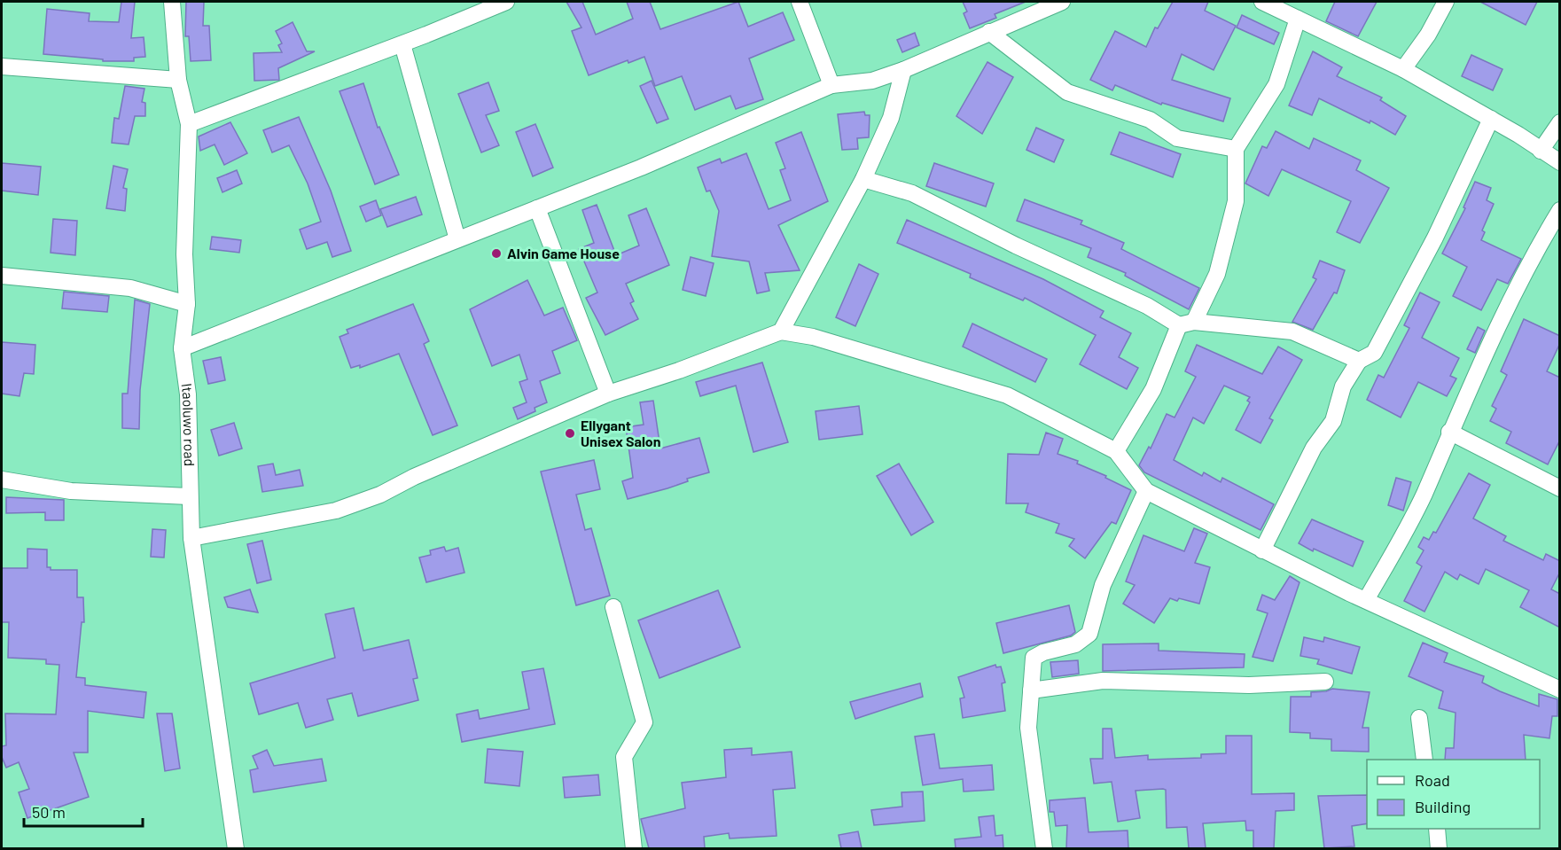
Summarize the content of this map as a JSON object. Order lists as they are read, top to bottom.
{
  "streets": {
    "street": ["Itaoluwo road"]
  },
  "places": ["Alvin Game House", "Ellygant Unisex Salon"],
  "legend": ["Road", "Building"],
  "scale_bar": "50 m"
}
